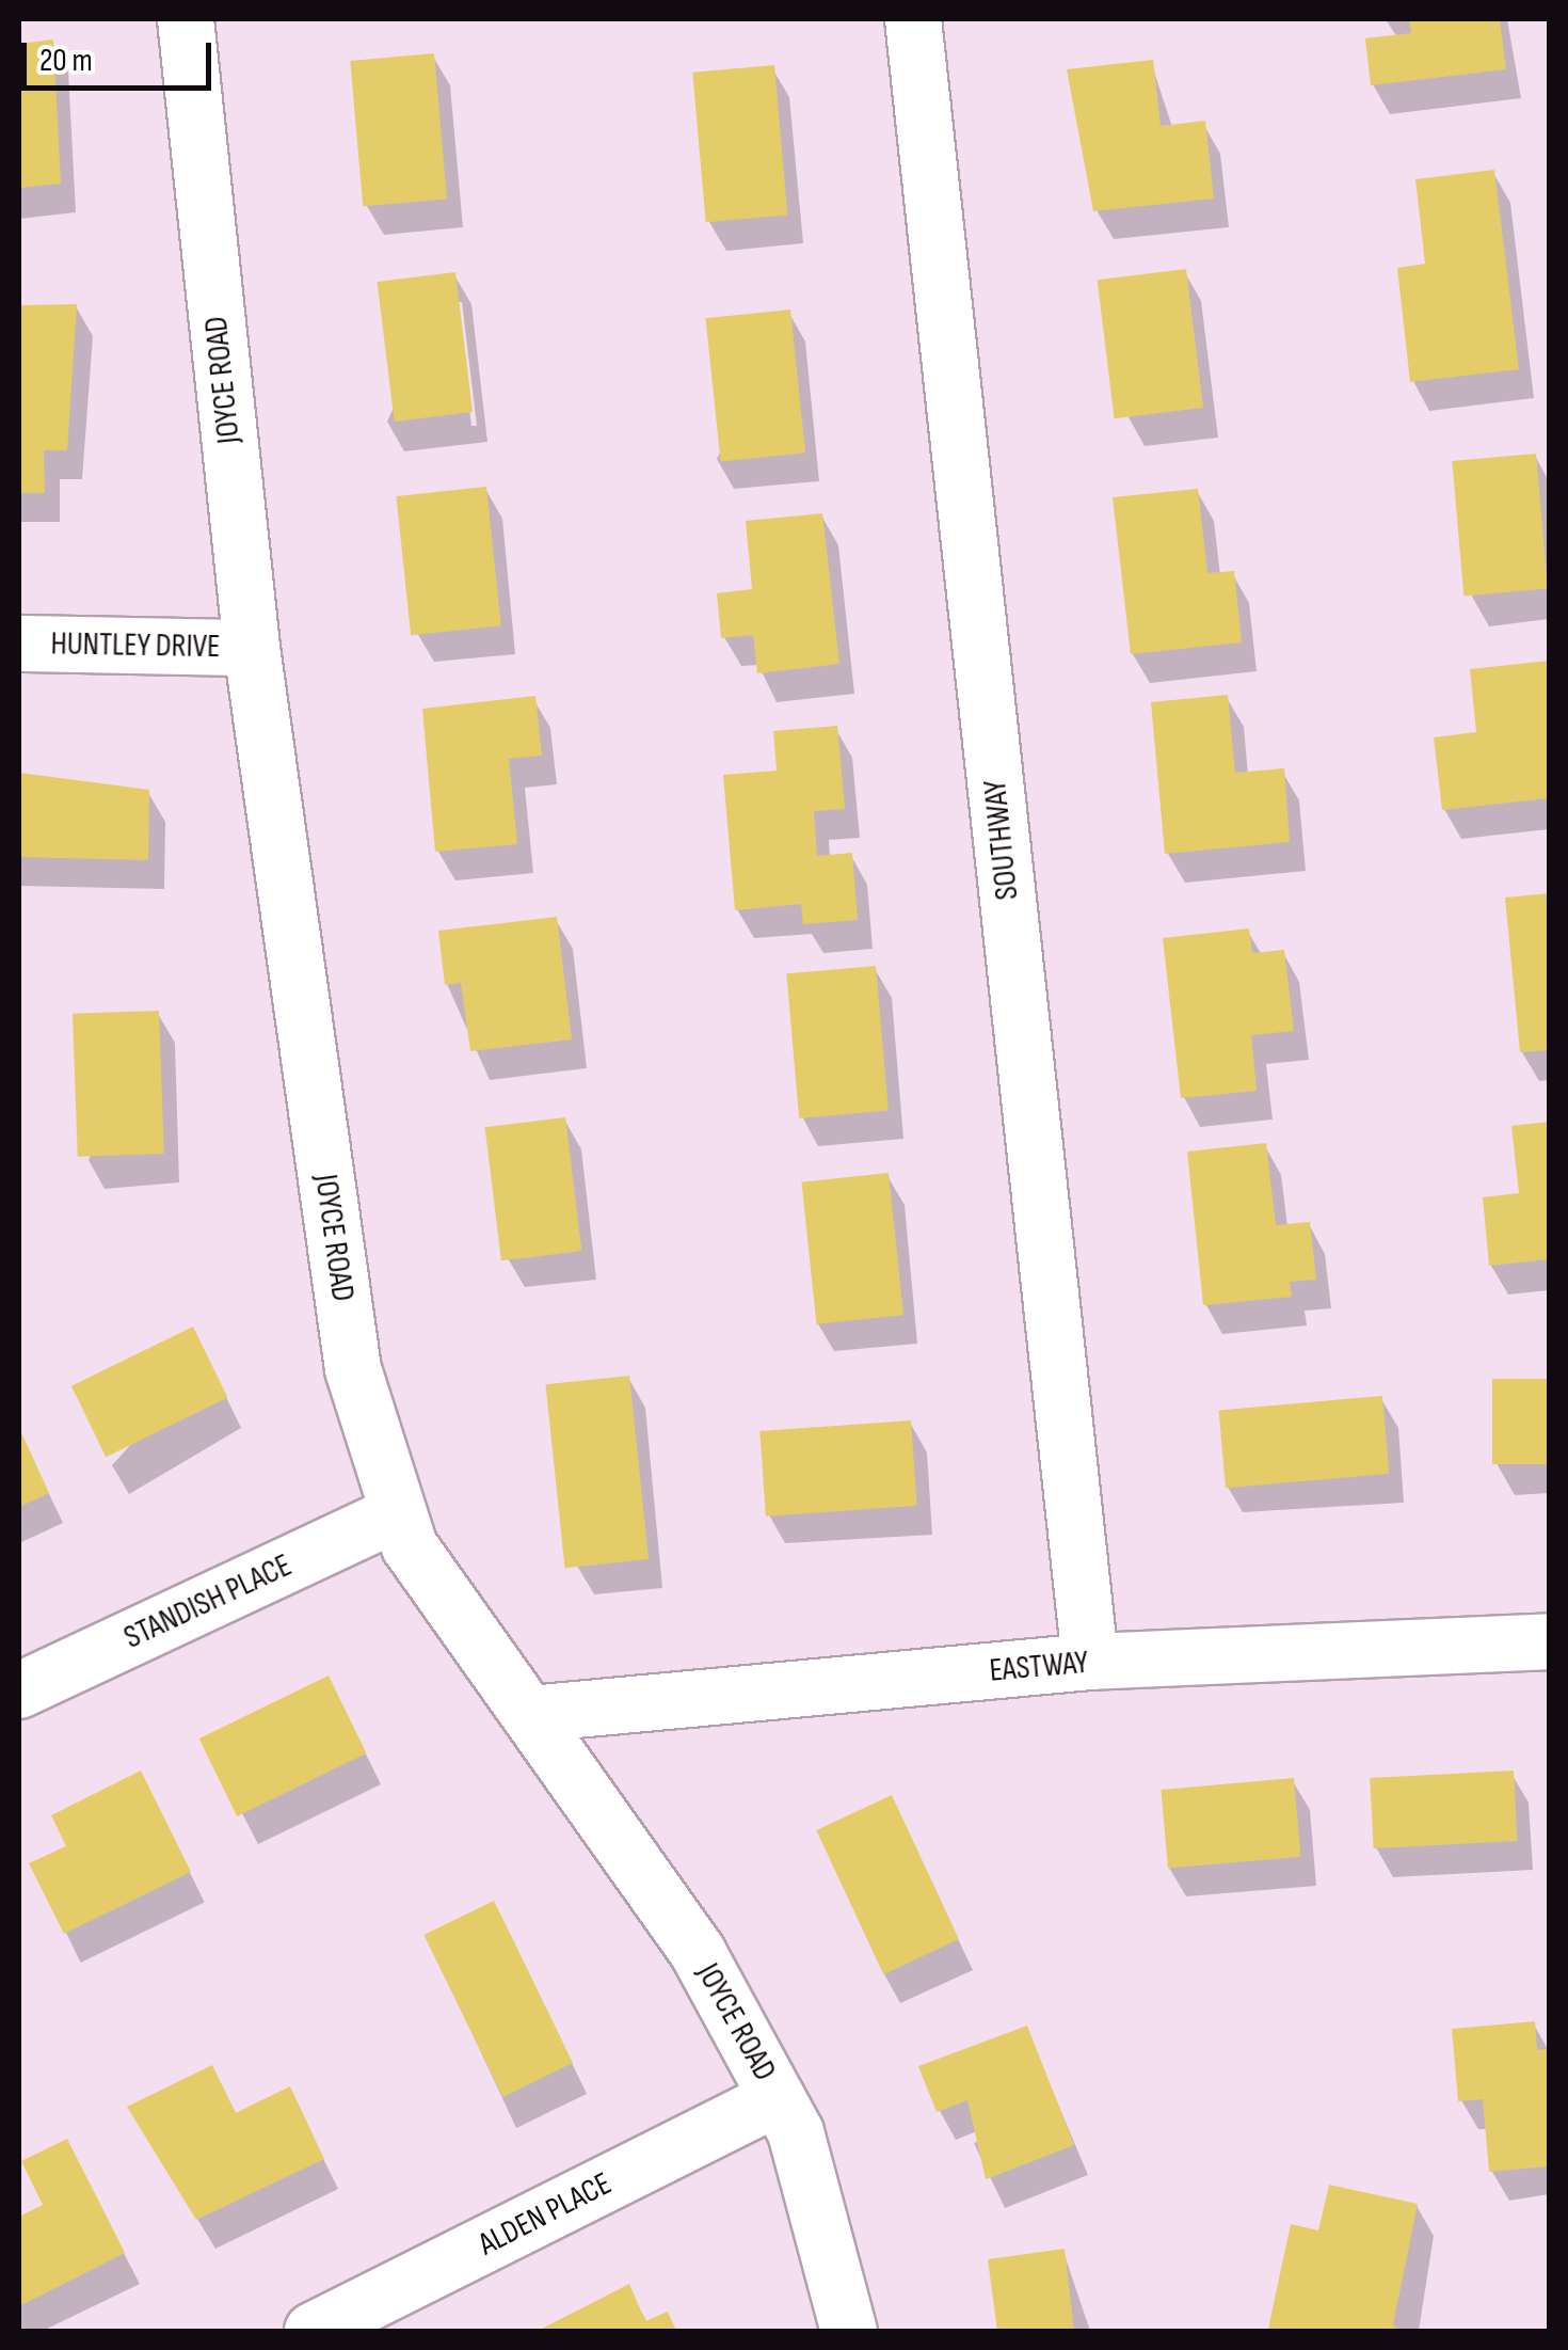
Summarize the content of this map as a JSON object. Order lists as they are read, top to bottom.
{
  "streets": {
    "street": [
      "JOYCE ROAD",
      "HUNTLEY DRIVE",
      "SOUTHWAY",
      "STANDISH PLACE",
      "EASTWAY",
      "ALDEN PLACE"
    ]
  },
  "crossings": [
    ["JOYCE ROAD", "HUNTLEY DRIVE"],
    ["JOYCE ROAD", "STANDISH PLACE"],
    ["JOYCE ROAD", "EASTWAY"],
    ["JOYCE ROAD", "ALDEN PLACE"],
    ["SOUTHWAY", "EASTWAY"]
  ],
  "scale_bar": "20 m"
}
